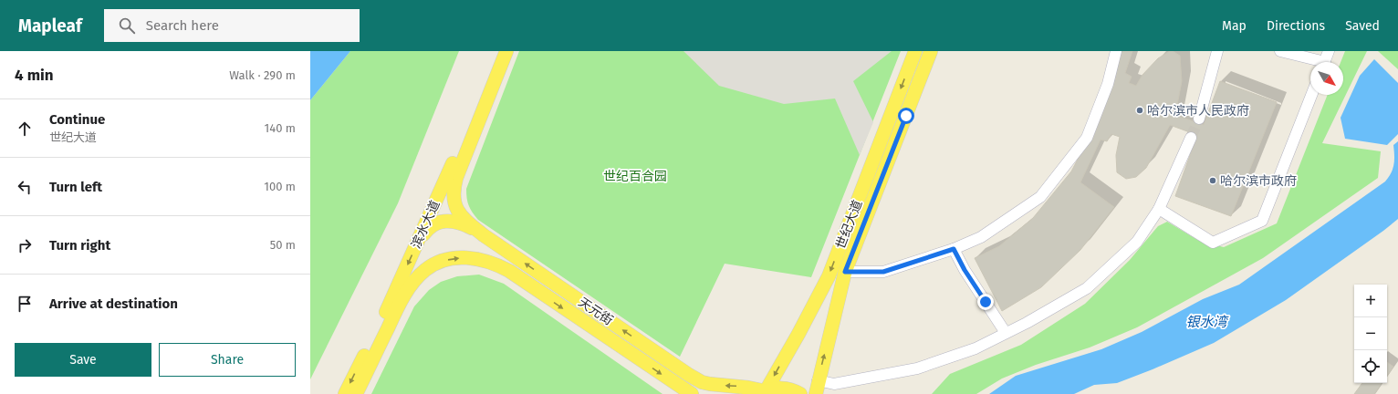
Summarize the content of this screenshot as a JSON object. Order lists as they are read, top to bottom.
{
  "streets": {
    "main road": ["滨水大道", "世纪大道", "天元街"]
  },
  "crossings": [
    ["滨水大道", "天元街"],
    ["世纪大道", "天元街"]
  ],
  "water": ["银水湾"],
  "parks": ["世纪百合园"],
  "places": ["哈尔滨市人民政府", "哈尔滨市政府"],
  "north": "bottom right",
  "page": {
    "header": "Mapleaf",
    "search": "Search here",
    "nav": ["Map", "Directions", "Saved"],
    "heading": ["4 min", "Walk · 290 m"],
    "list": [
      ["Continue", "世纪大道", "140 m"],
      ["Turn left", "100 m"],
      ["Turn right", "50 m"],
      "Arrive at destination"
    ],
    "map_buttons": ["+", "−"],
    "buttons": ["Save", "Share"]
  }
}
